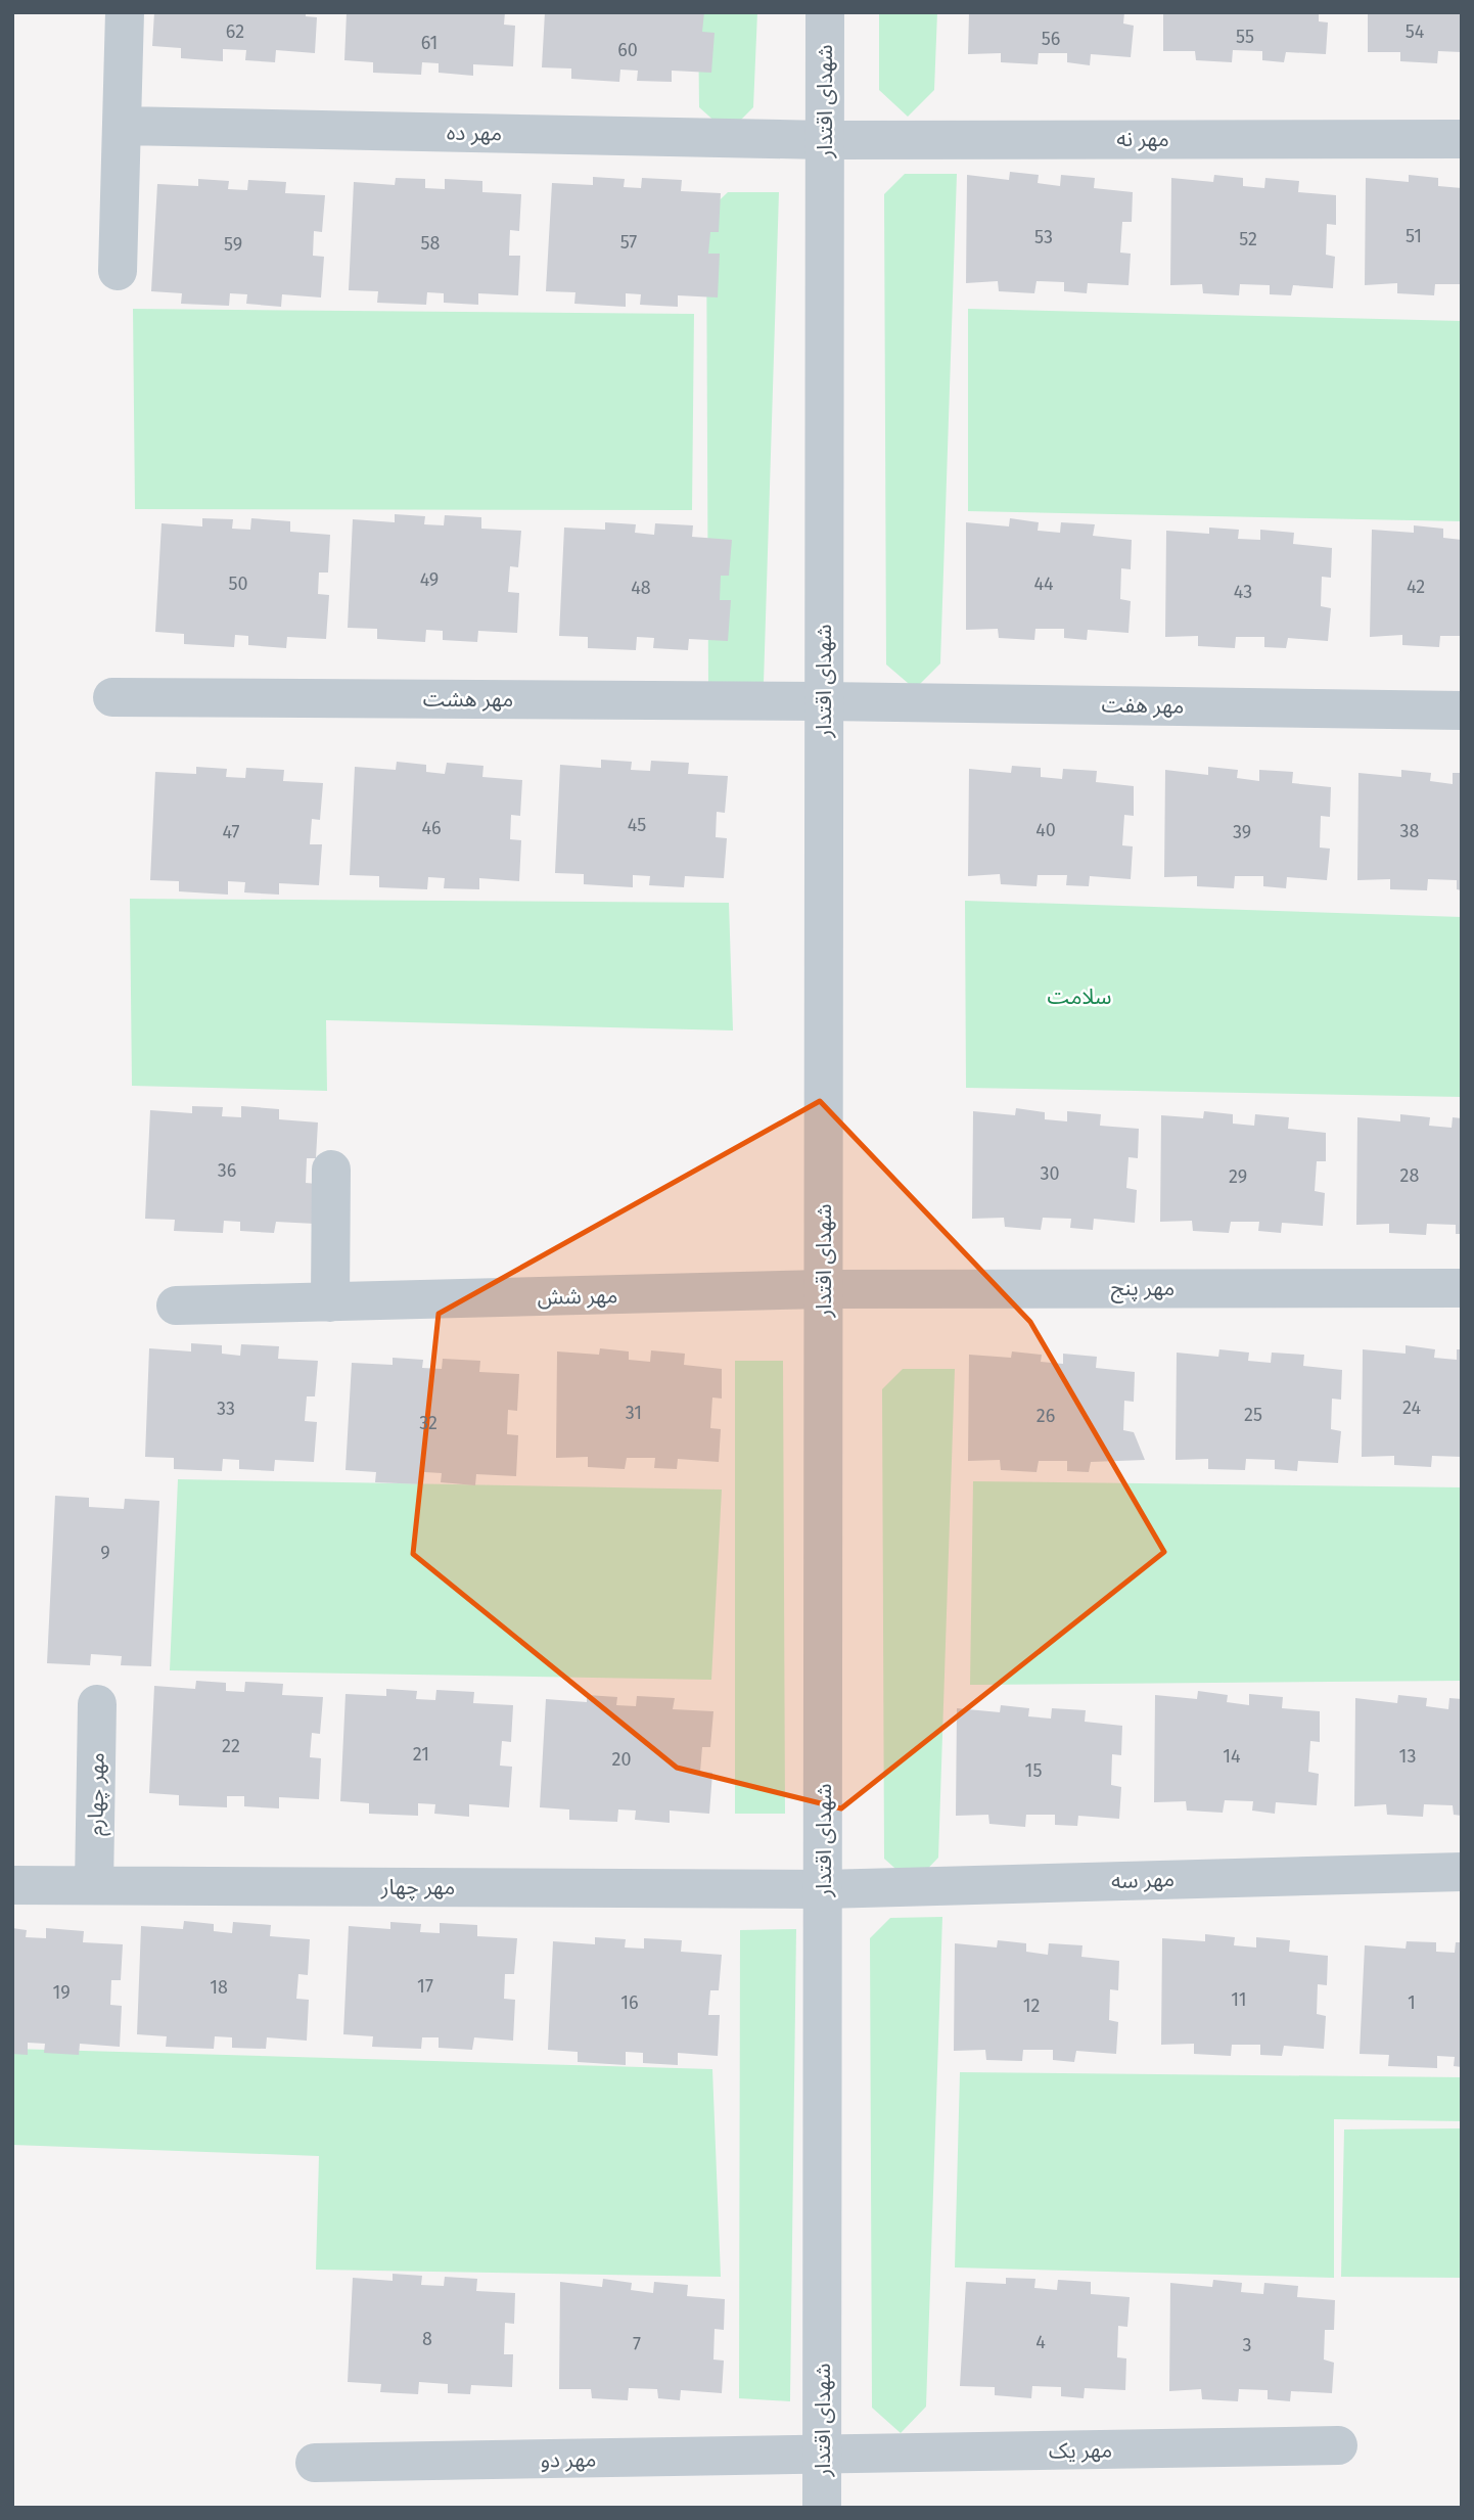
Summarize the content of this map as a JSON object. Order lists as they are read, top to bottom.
{
  "streets": {
    "street": [
      "شهدای اقتدار",
      "مهر ده",
      "مهر نه",
      "مهر هشت",
      "مهر هفت",
      "مهر پنج",
      "مهر شش",
      "مهر چهارم",
      "مهر سه",
      "مهر چهار",
      "مهر یک",
      "مهر دو"
    ]
  },
  "crossings": [
    ["شهدای اقتدار", "مهر ده"],
    ["شهدای اقتدار", "مهر نه"],
    ["شهدای اقتدار", "مهر هشت"],
    ["شهدای اقتدار", "مهر هفت"],
    ["شهدای اقتدار", "مهر پنج"],
    ["شهدای اقتدار", "مهر شش"],
    ["شهدای اقتدار", "مهر سه"],
    ["شهدای اقتدار", "مهر چهار"],
    ["شهدای اقتدار", "مهر یک"],
    ["شهدای اقتدار", "مهر دو"],
    ["مهر ده", "مهر نه"],
    ["مهر هشت", "مهر هفت"],
    ["مهر پنج", "مهر شش"],
    ["مهر چهارم", "مهر چهار"],
    ["مهر سه", "مهر چهار"],
    ["مهر یک", "مهر دو"]
  ],
  "parks": ["سلامت"],
  "house_numbers": [
    "62",
    "54",
    "55",
    "56",
    "61",
    "60",
    "51",
    "53",
    "52",
    "57",
    "58",
    "59",
    "49",
    "50",
    "44",
    "42",
    "48",
    "43",
    "45",
    "46",
    "40",
    "38",
    "47",
    "39",
    "36",
    "30",
    "28",
    "29",
    "24",
    "33",
    "31",
    "25",
    "26",
    "32",
    "9",
    "22",
    "21",
    "14",
    "13",
    "20",
    "15",
    "17",
    "18",
    "19",
    "11",
    "16",
    "1",
    "12",
    "8",
    "4",
    "7",
    "3"
  ]
}
